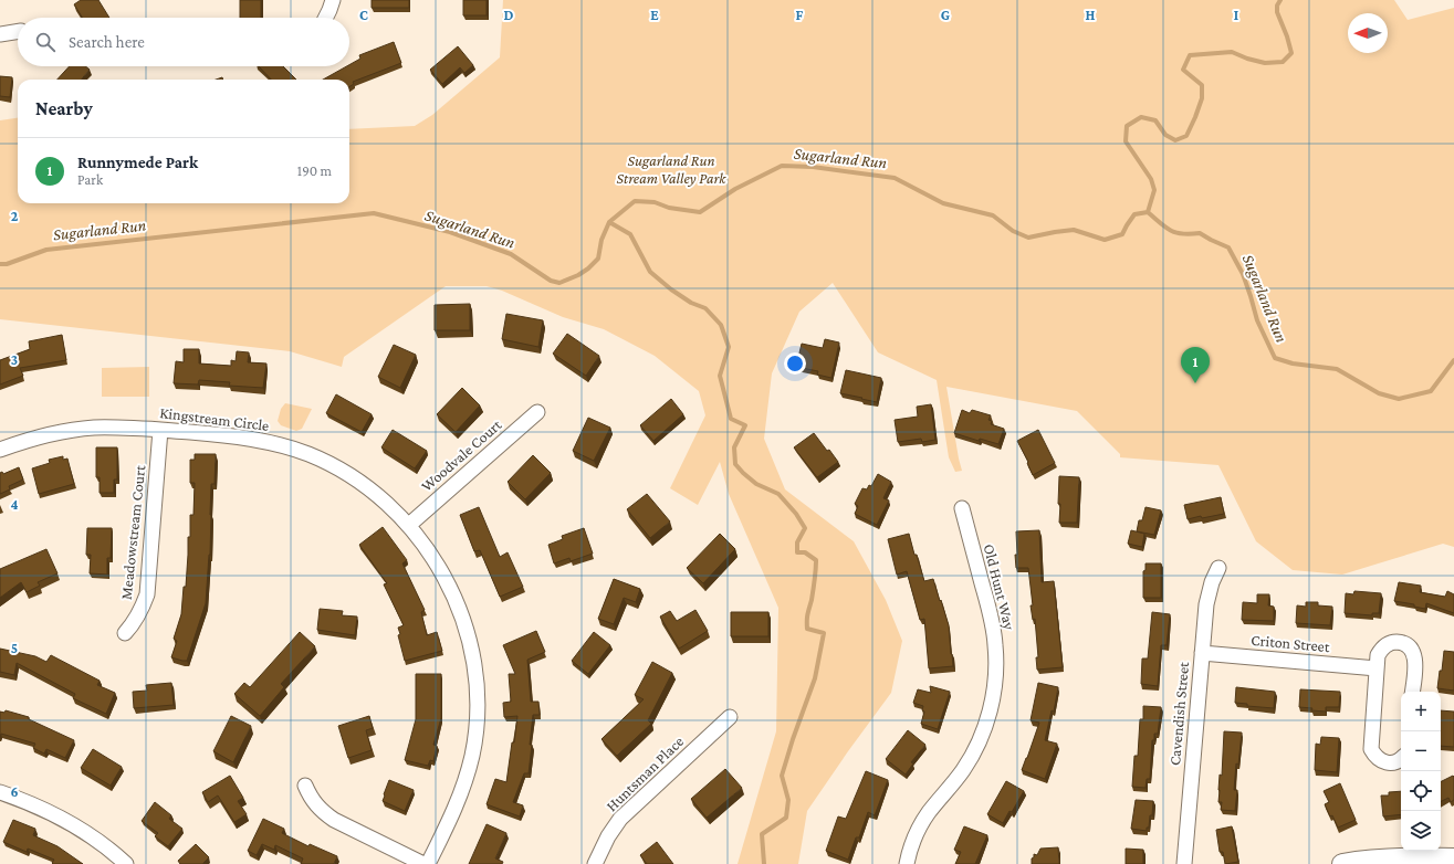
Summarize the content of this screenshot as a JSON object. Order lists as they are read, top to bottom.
{
  "streets": {
    "street": [
      "Kingstream Circle",
      "Woodvale Court",
      "Meadowstream Court",
      "Old Hunt Way",
      "Criton Street",
      "Cavendish Street",
      "Huntsman Place"
    ]
  },
  "crossings": [
    ["Kingstream Circle", "Woodvale Court"],
    ["Kingstream Circle", "Meadowstream Court"],
    ["Criton Street", "Cavendish Street"]
  ],
  "water": ["Sugarland Run"],
  "parks": ["Sugarland Run Stream Valley Park"],
  "north": "left",
  "page": {
    "search": "Search here",
    "heading": "Nearby",
    "list": [
      {
        "mark": "1",
        "name": "Runnymede Park",
        "note": "Park",
        "value": "190 m"
      }
    ],
    "pins": "1",
    "map_buttons": ["+", "−"]
  },
  "grid": {
    "columns": [
      "C",
      "D",
      "E",
      "F",
      "G",
      "H",
      "I"
    ],
    "rows": [
      "2",
      "3",
      "4",
      "5",
      "6"
    ]
  }
}
